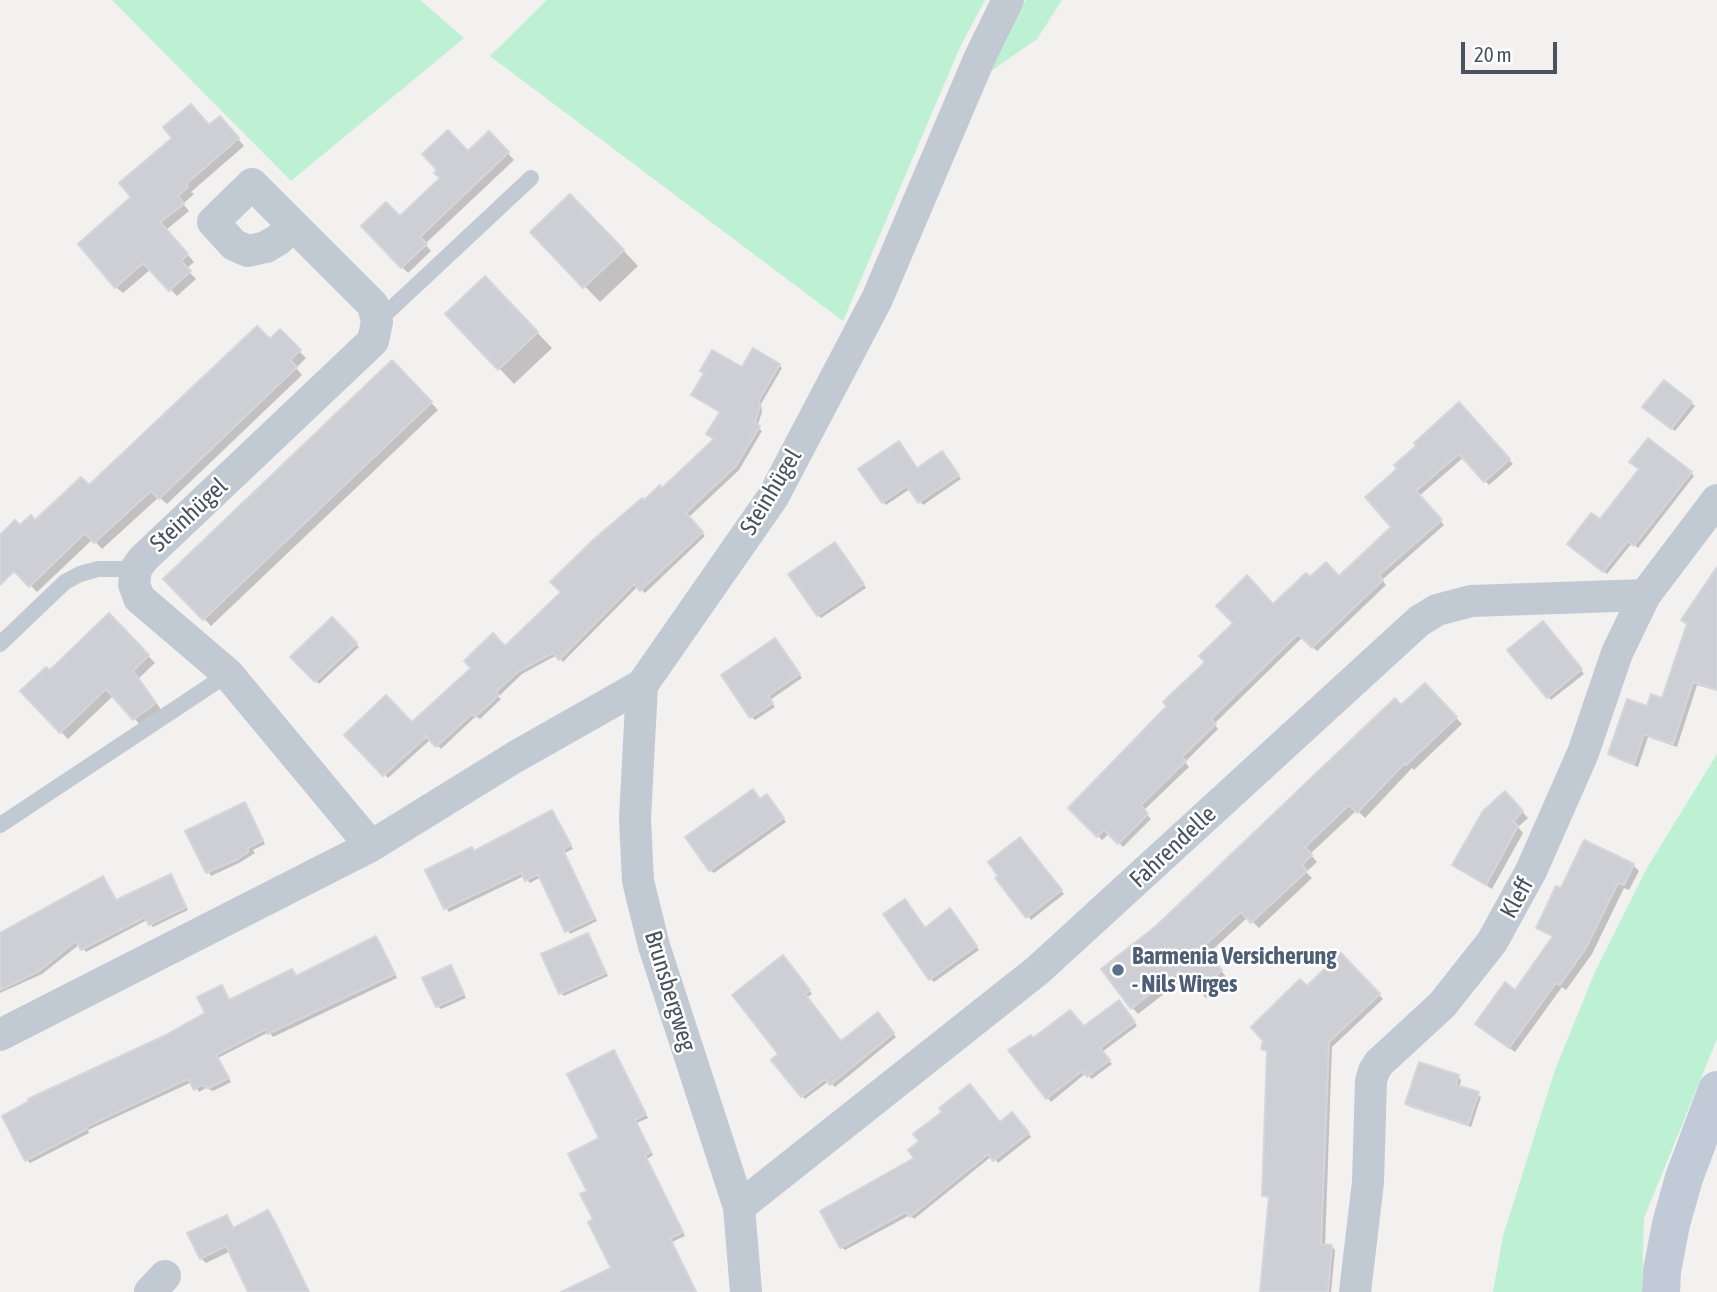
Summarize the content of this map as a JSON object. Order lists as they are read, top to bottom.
{
  "streets": {
    "street": [
      "Steinhügel",
      "Fahrendelle",
      "Kleff",
      "Brunsbergweg"
    ]
  },
  "crossings": [
    ["Steinhügel", "Brunsbergweg"],
    ["Fahrendelle", "Kleff"],
    ["Fahrendelle", "Brunsbergweg"]
  ],
  "places": ["Barmenia Versicherung - Nils Wirges"],
  "scale_bar": "20 m"
}
